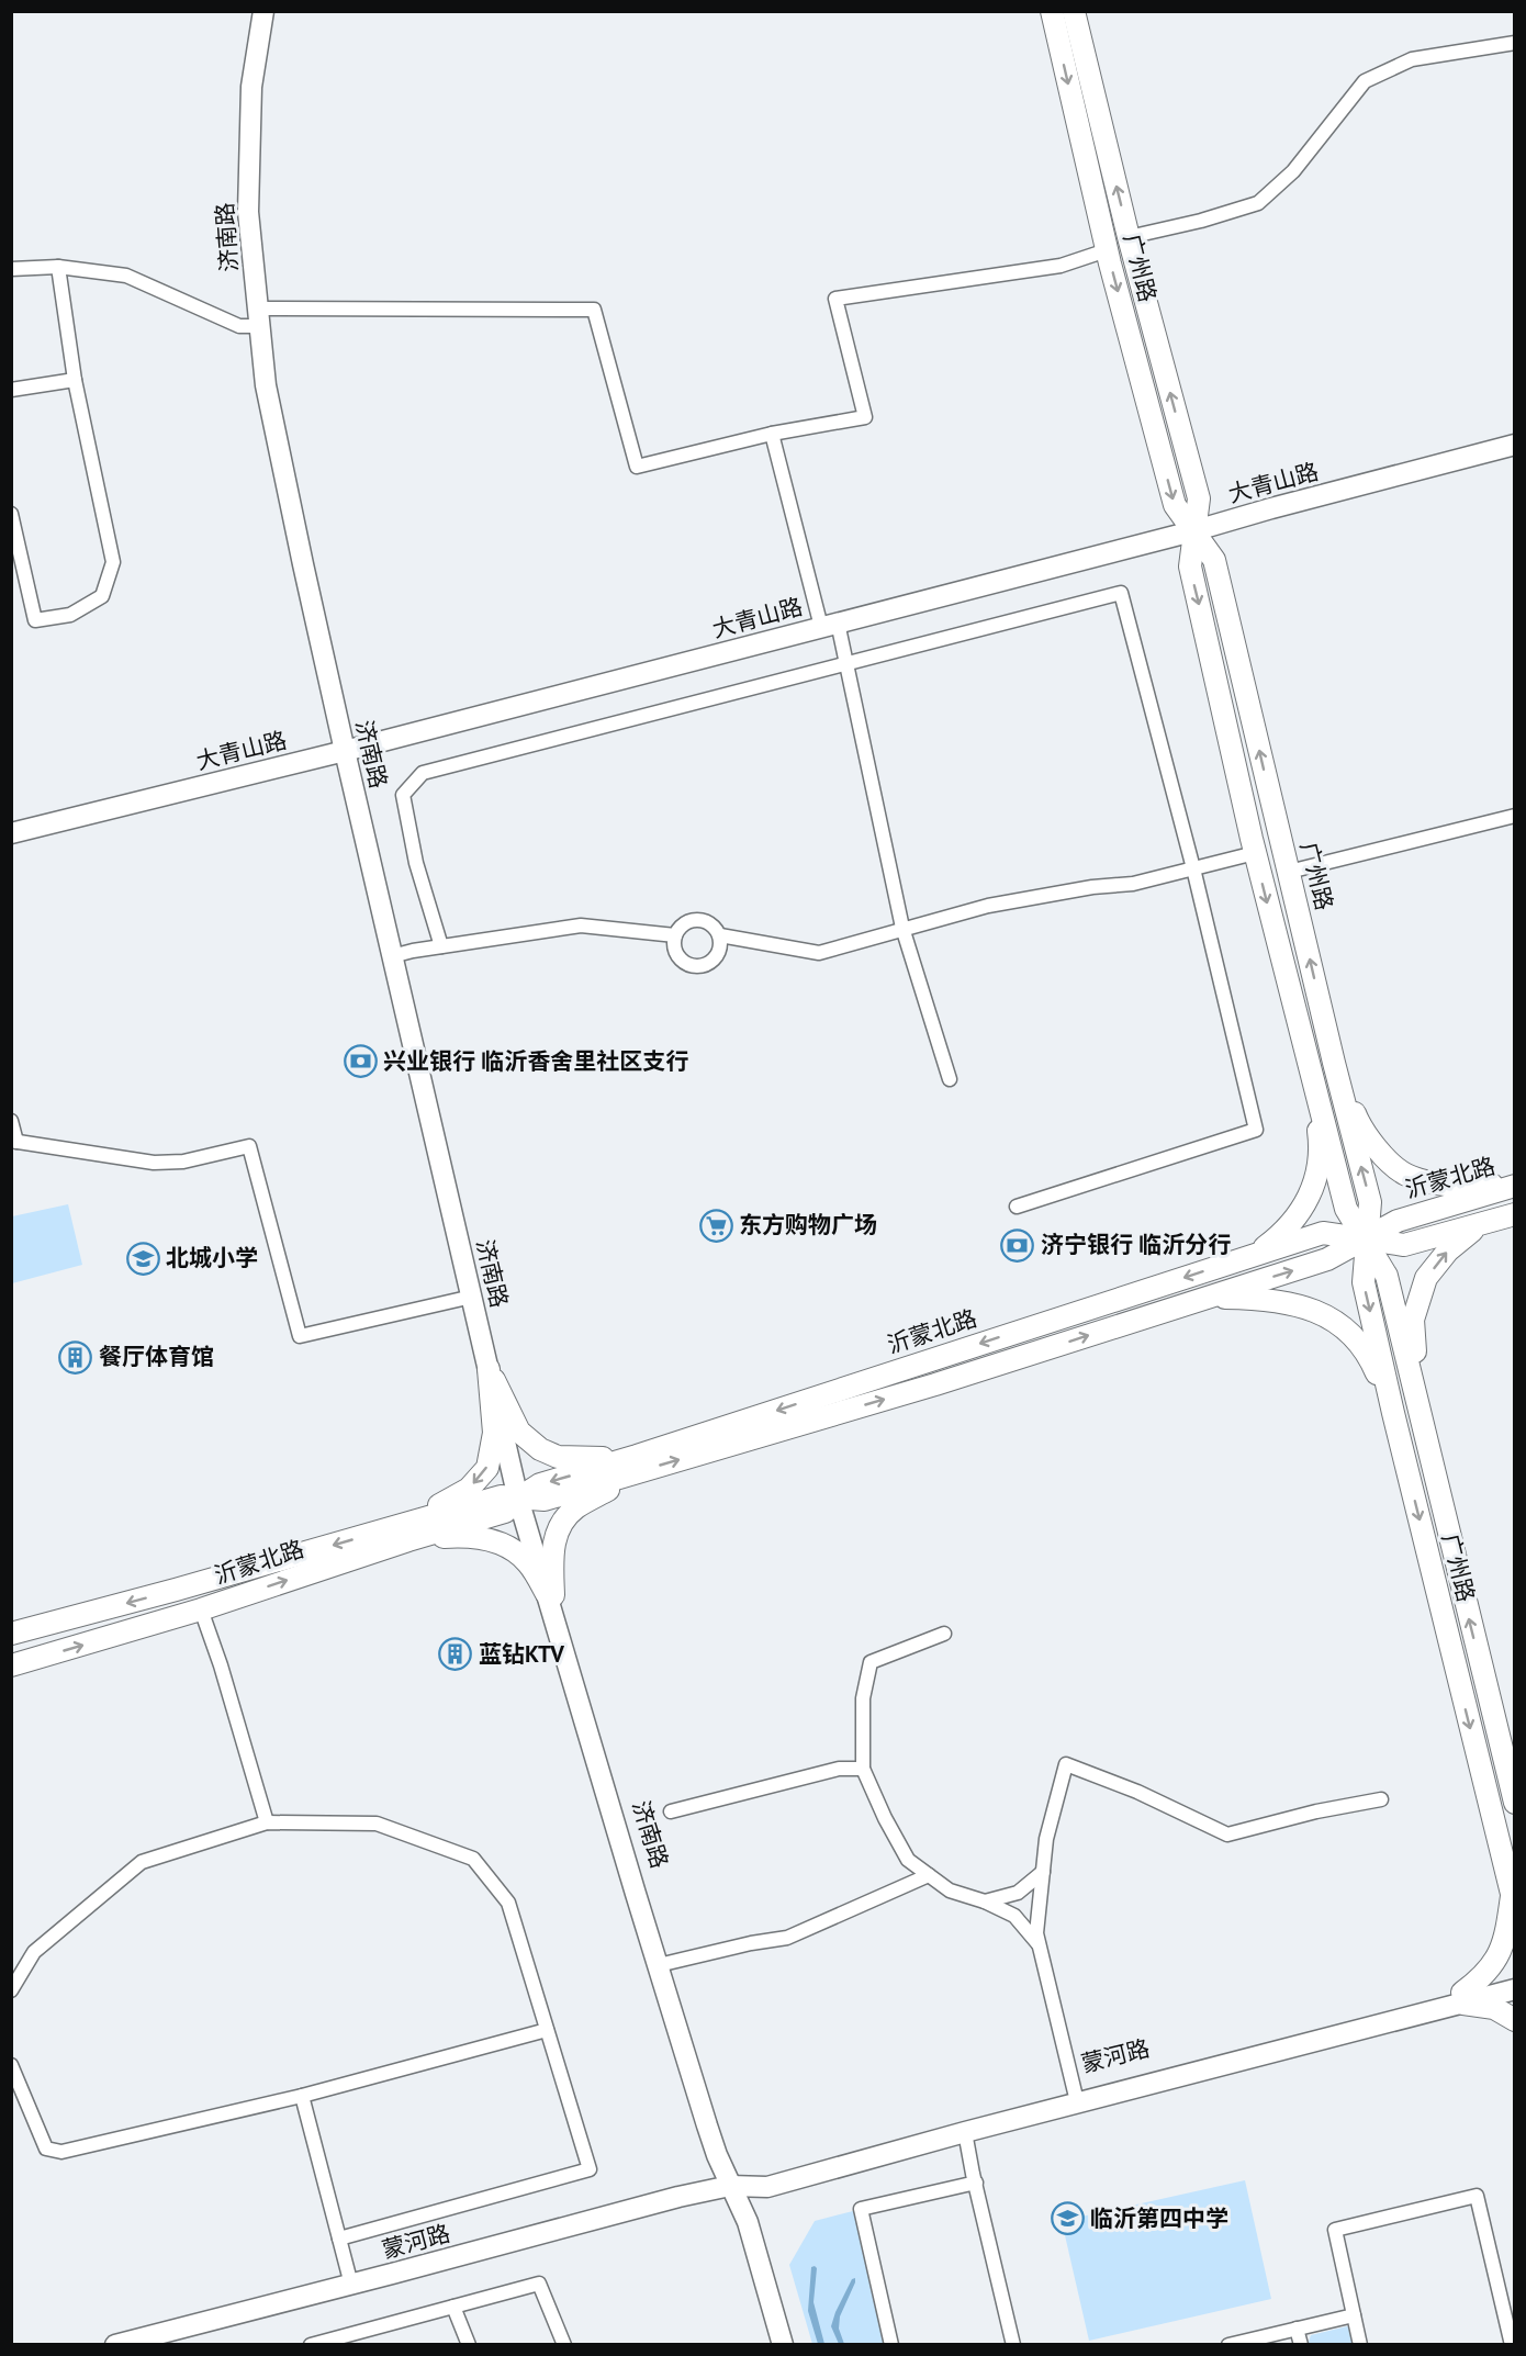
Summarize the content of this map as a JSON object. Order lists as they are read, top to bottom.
{
  "streets": {
    "main road": ["广州路", "沂蒙北路"],
    "street": ["济南路", "大青山路", "蒙河路"]
  },
  "crossings": [
    ["济南路", "大青山路"],
    ["济南路", "沂蒙北路"],
    ["济南路", "蒙河路"],
    ["广州路", "大青山路"],
    ["广州路", "沂蒙北路"]
  ],
  "places": {
    "bank": ["兴业银行 临沂香舍里社区支行", "济宁银行 临沂分行"],
    "supermarket": ["东方购物广场"],
    "school or university": ["北城小学", "临沂第四中学"],
    "building": ["餐厅体育馆", "蓝钻KTV"]
  }
}
